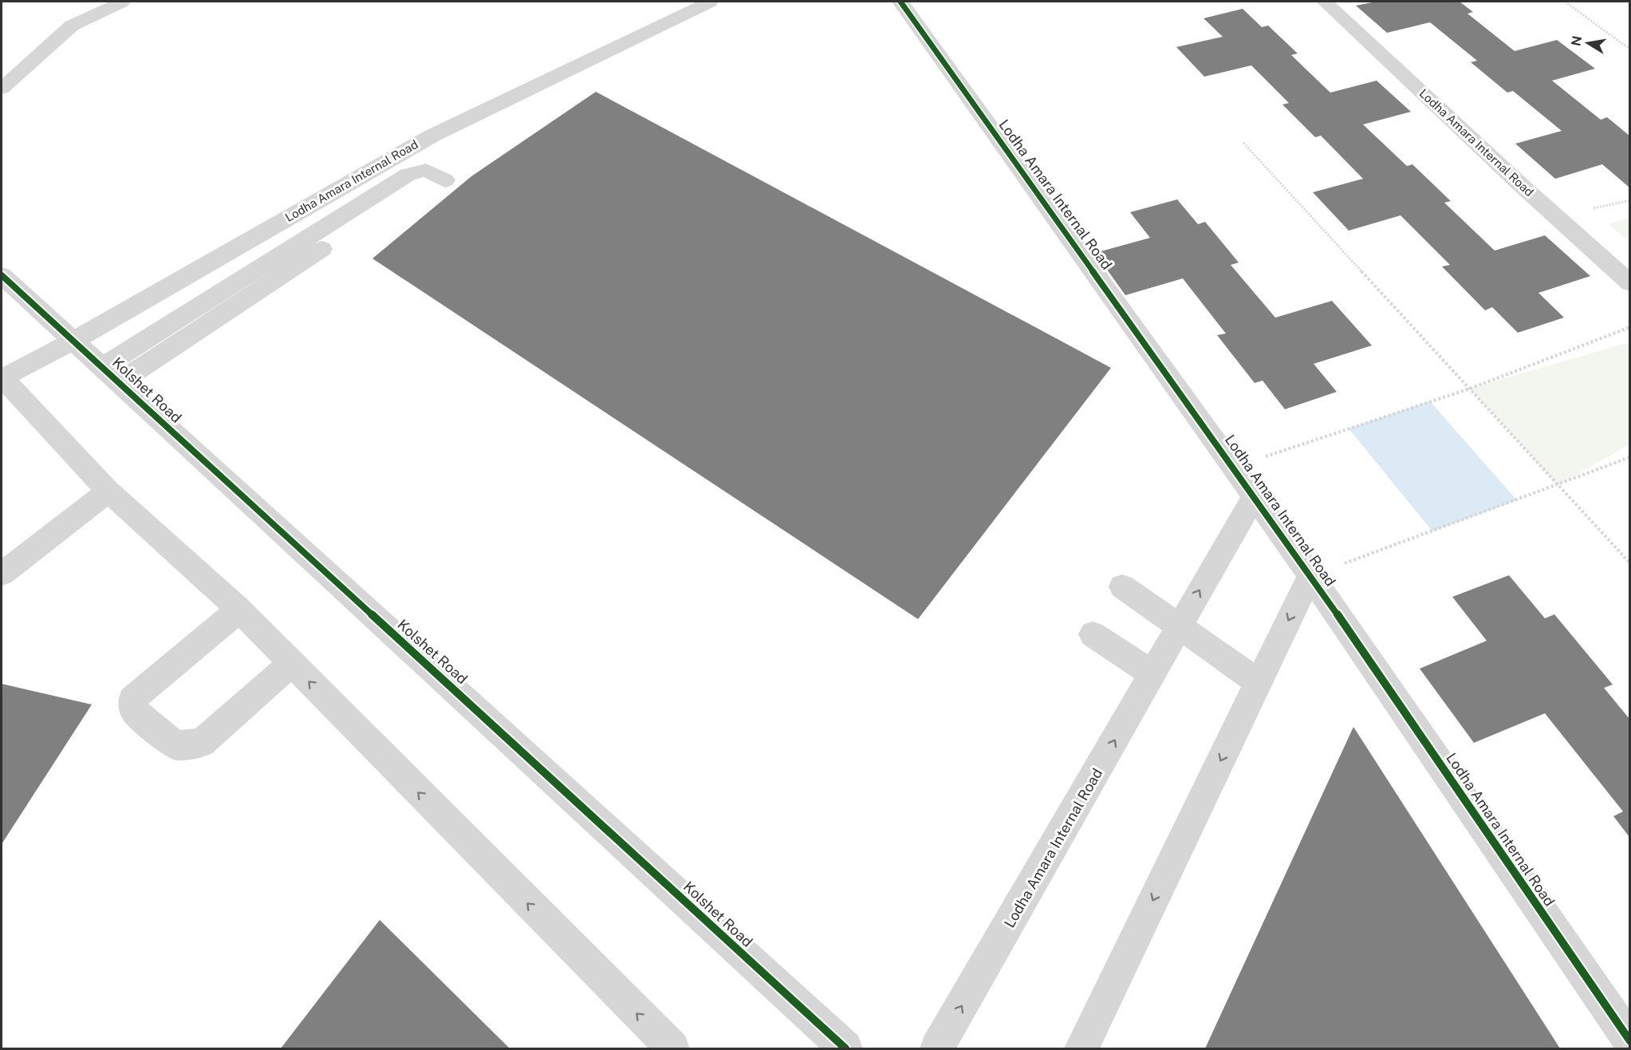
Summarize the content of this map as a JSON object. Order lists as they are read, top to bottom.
{
  "streets": {
    "street": ["Lodha Amara Internal Road", "Kolshet Road"]
  },
  "crossings": [
    ["Lodha Amara Internal Road", "Kolshet Road"]
  ],
  "north": "left"
}
